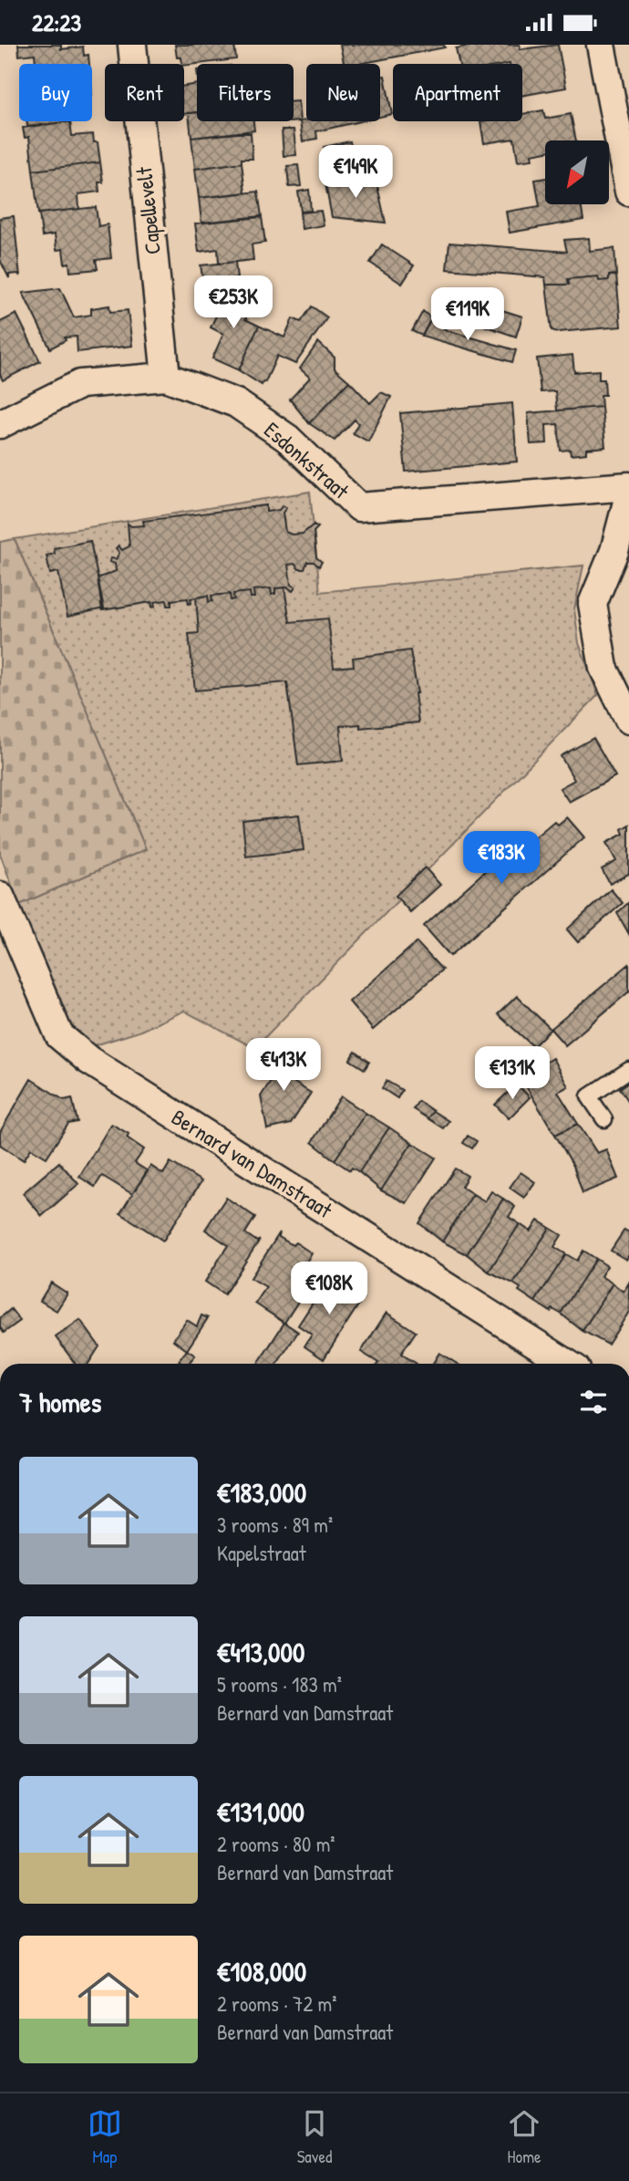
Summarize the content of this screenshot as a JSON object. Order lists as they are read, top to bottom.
{
  "streets": {
    "street": ["Capellevelt", "Esdonkstraat", "Bernard van Damstraat"]
  },
  "crossings": [
    ["Capellevelt", "Esdonkstraat"]
  ],
  "north": "bottom left",
  "page": {
    "status": "22:23",
    "chip": [
      "Buy",
      "Rent",
      "Filters",
      "New",
      "Apartment"
    ],
    "price": [
      "€149K",
      "€253K",
      "€119K",
      "€183K",
      "€413K",
      "€131K",
      "€108K"
    ],
    "heading": "7 homes",
    "list": [
      {
        "name": "€183,000",
        "note": "3 rooms · 89 m² · Kapelstraat"
      },
      {
        "name": "€413,000",
        "note": "5 rooms · 183 m² · Bernard van Damstraat"
      },
      {
        "name": "€131,000",
        "note": "2 rooms · 80 m² · Bernard van Damstraat"
      },
      {
        "name": "€108,000",
        "note": "2 rooms · 72 m² · Bernard van Damstraat"
      }
    ],
    "tabs": ["Map", "Saved", "Home"]
  }
}
